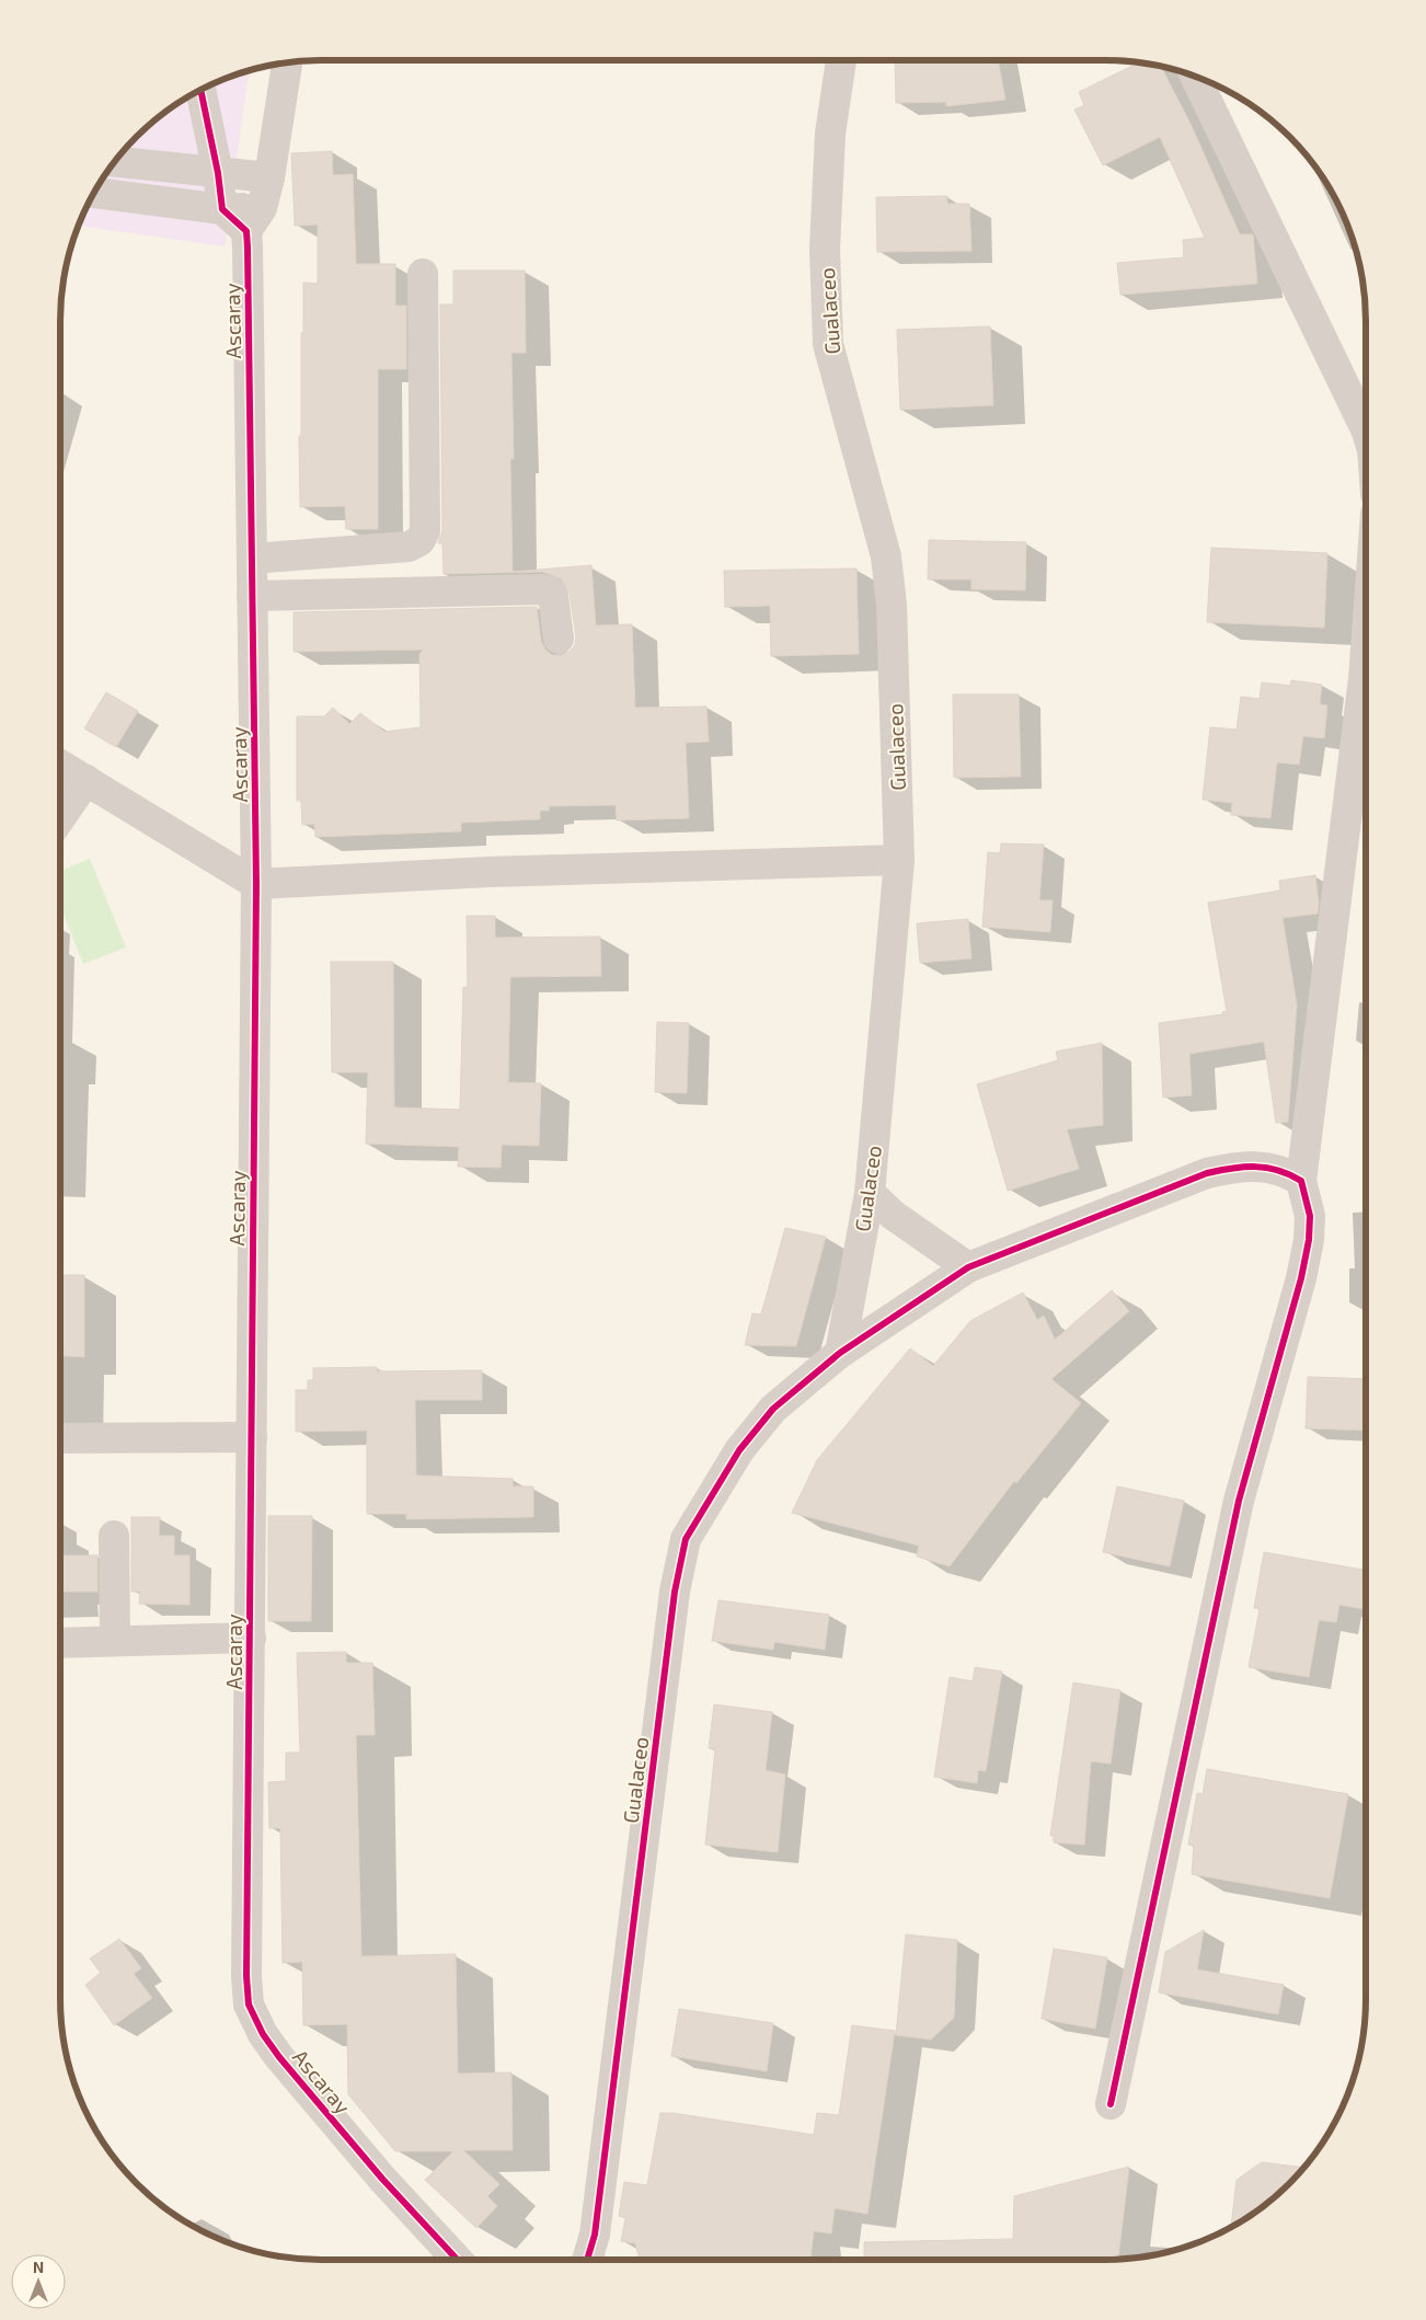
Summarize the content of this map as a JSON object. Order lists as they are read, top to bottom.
{
  "streets": {
    "street": ["Gualaceo", "Ascaray"]
  },
  "north": "top"
}
